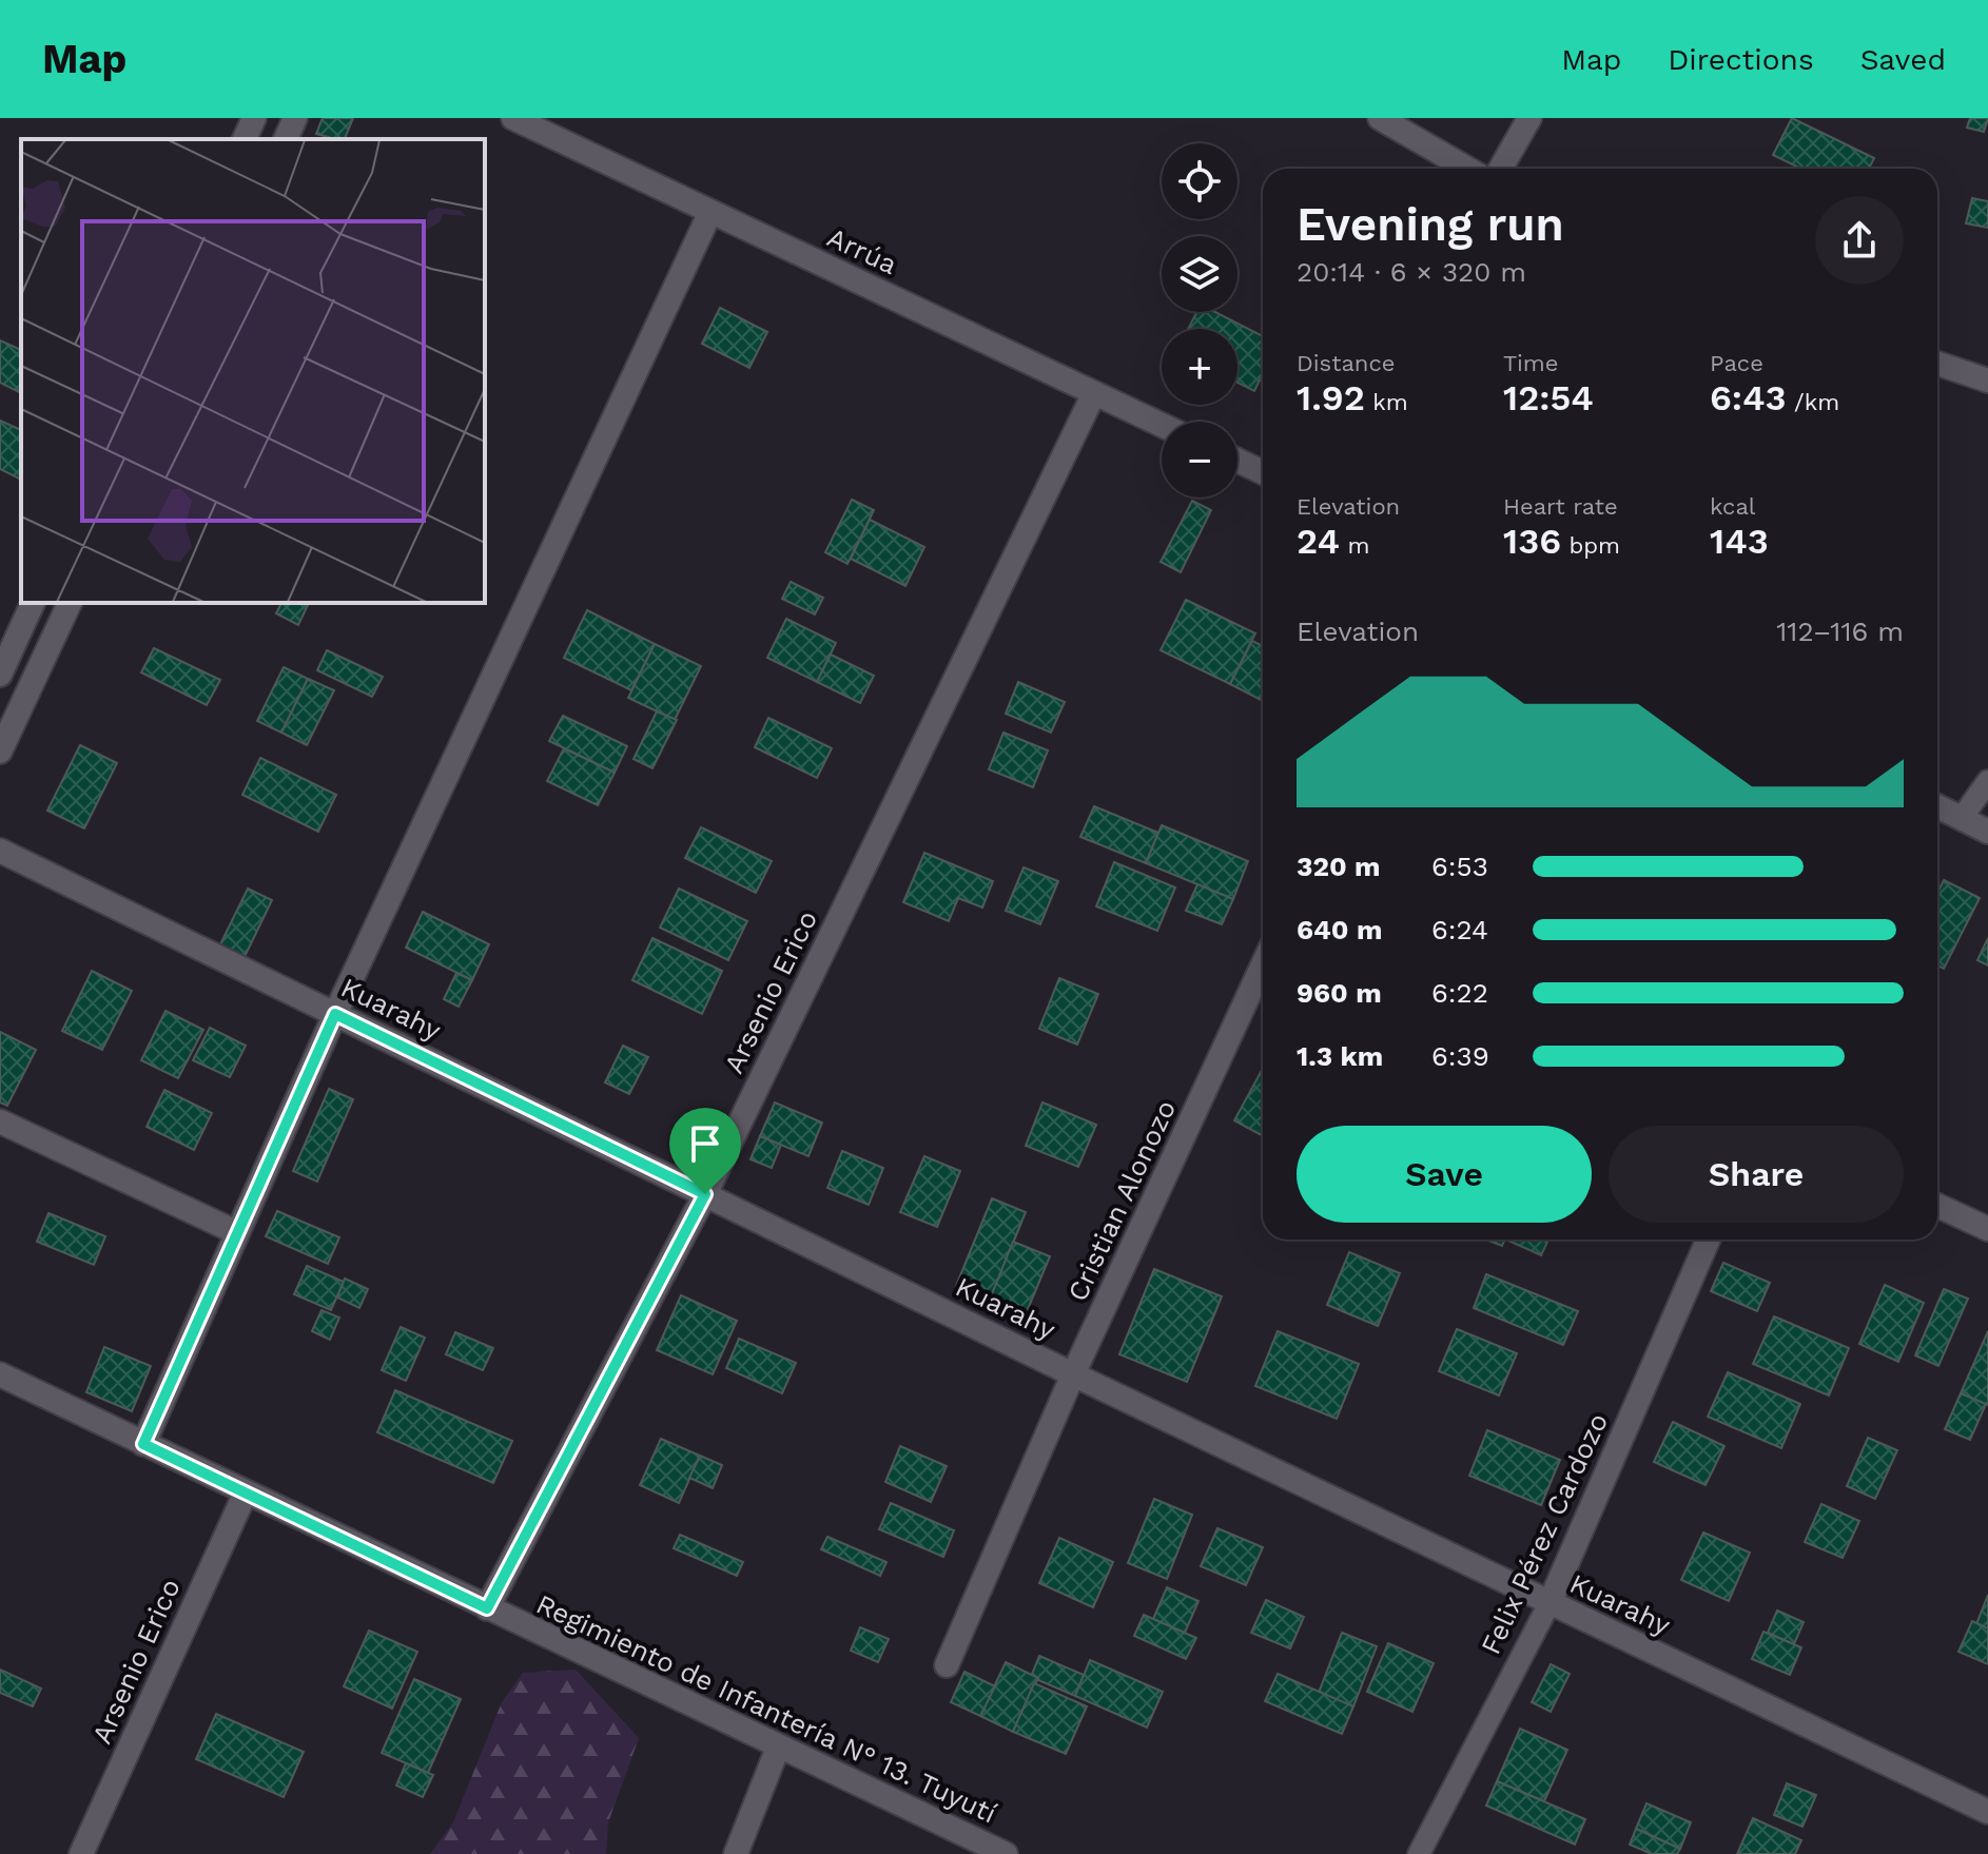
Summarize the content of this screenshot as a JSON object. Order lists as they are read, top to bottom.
{
  "streets": {
    "street": [
      "Arrúa",
      "Arsenio Erico",
      "Kuarahy",
      "Cristian Alonozo",
      "Felix Pérez Cardozo",
      "Regimiento de Infantería N° 13. Tuyutí"
    ]
  },
  "crossings": [
    ["Arrúa", "Arsenio Erico"],
    ["Arsenio Erico", "Kuarahy"],
    ["Arsenio Erico", "Regimiento de Infantería N° 13. Tuyutí"],
    ["Kuarahy", "Cristian Alonozo"],
    ["Kuarahy", "Felix Pérez Cardozo"]
  ],
  "page": {
    "header": "Map",
    "nav": ["Map", "Directions", "Saved"],
    "map_buttons": ["+", "−"],
    "heading": ["Evening run", "20:14 · 6 × 320 m"],
    "stats": [
      ["Distance", "1.92 km"],
      ["Time", "12:54"],
      ["Pace", "6:43 /km"],
      ["Elevation", "24 m"],
      ["Heart rate", "136 bpm"],
      ["kcal", "143"]
    ],
    "chart": ["Elevation", "112–116 m"],
    "list": [
      {
        "name": "320 m",
        "note": "6:53"
      },
      {
        "name": "640 m",
        "note": "6:24"
      },
      {
        "name": "960 m",
        "note": "6:22"
      },
      {
        "name": "1.3 km",
        "note": "6:39"
      }
    ],
    "buttons": ["Save", "Share"]
  }
}
